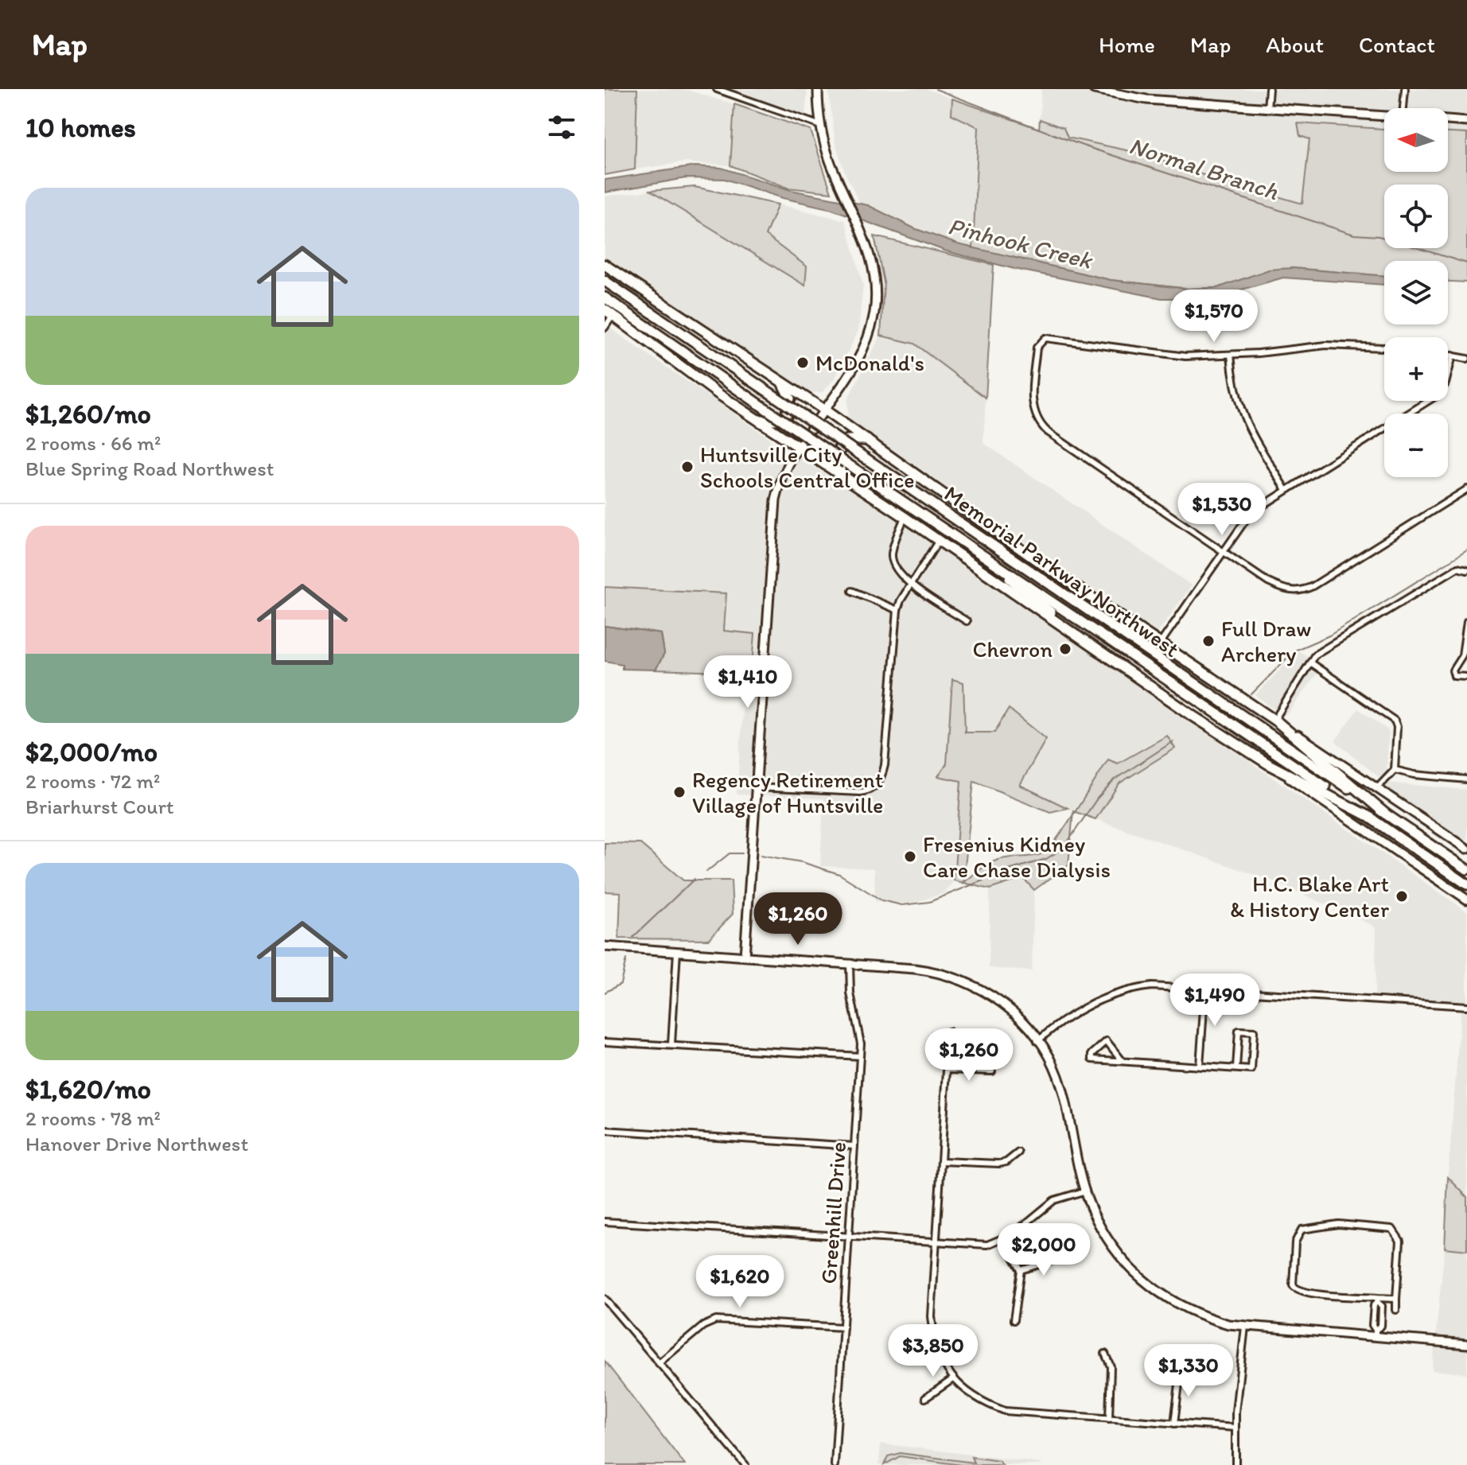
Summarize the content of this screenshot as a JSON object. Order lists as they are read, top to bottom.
{
  "streets": {
    "highway": ["Memorial Parkway Northwest"],
    "street": ["Greenhill Drive"]
  },
  "water": ["Normal Branch", "Pinhook Creek"],
  "places": [
    "McDonald's",
    "Huntsville City Schools Central Office",
    "Full Draw Archery",
    "Chevron",
    "Regency Retirement Village of Huntsville",
    "Fresenius Kidney Care Chase Dialysis",
    "H.C. Blake Art & History Center"
  ],
  "north": "left",
  "page": {
    "header": "Map",
    "nav": [
      "Home",
      "Map",
      "About",
      "Contact"
    ],
    "heading": "10 homes",
    "map_buttons": ["+", "−"],
    "list": [
      {
        "name": "$1,260/mo",
        "note": "2 rooms · 66 m² · Blue Spring Road Northwest"
      },
      {
        "name": "$2,000/mo",
        "note": "2 rooms · 72 m² · Briarhurst Court"
      },
      {
        "name": "$1,620/mo",
        "note": "2 rooms · 78 m² · Hanover Drive Northwest"
      }
    ],
    "price": [
      "$1,570",
      "$1,530",
      "$1,410",
      "$1,260",
      "$1,490",
      "$1,260",
      "$2,000",
      "$1,620",
      "$3,850",
      "$1,330"
    ]
  }
}
